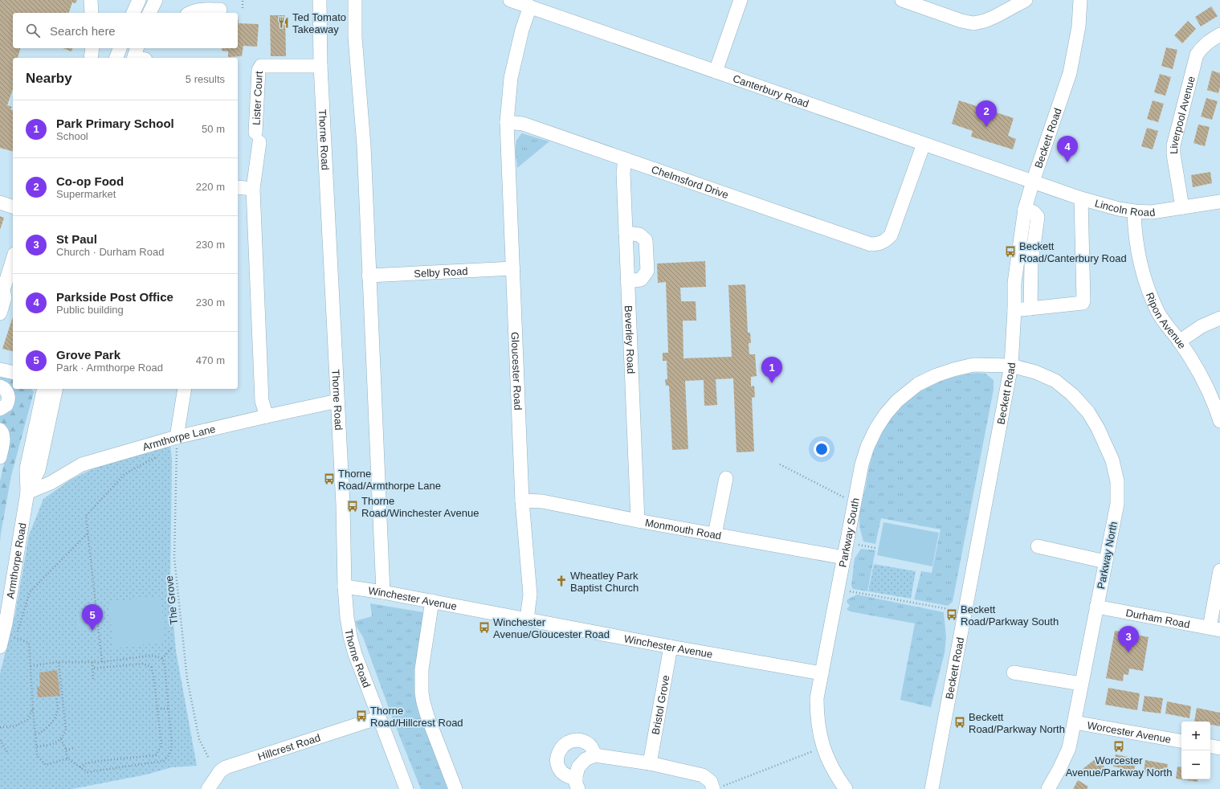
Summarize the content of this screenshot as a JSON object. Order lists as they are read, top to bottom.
{
  "streets": {
    "street": [
      "Canterbury Road",
      "Lister Court",
      "Liverpool Avenue",
      "Beckett Road",
      "Thorne Road",
      "Chelmsford Drive",
      "Lincoln Road",
      "Selby Road",
      "Ripon Avenue",
      "Beverley Road",
      "Gloucester Road",
      "Armthorpe Lane",
      "Monmouth Road",
      "Parkway South",
      "Parkway North",
      "Armthorpe Road",
      "Winchester Avenue",
      "Durham Road",
      "Bristol Grove",
      "Worcester Avenue",
      "Hillcrest Road"
    ],
    "path": ["The Grove"]
  },
  "crossings": [
    ["Canterbury Road", "Beckett Road"],
    ["Canterbury Road", "Chelmsford Drive"],
    ["Canterbury Road", "Lincoln Road"],
    ["Lister Court", "Thorne Road"],
    ["Liverpool Avenue", "Lincoln Road"],
    ["Beckett Road", "Lincoln Road"],
    ["Beckett Road", "Parkway South"],
    ["Beckett Road", "Parkway North"],
    ["Thorne Road", "Armthorpe Lane"],
    ["Thorne Road", "Winchester Avenue"],
    ["Thorne Road", "Hillcrest Road"],
    ["Chelmsford Drive", "Beverley Road"],
    ["Chelmsford Drive", "Gloucester Road"],
    ["Lincoln Road", "Ripon Avenue"],
    ["Selby Road", "Gloucester Road"],
    ["Beverley Road", "Monmouth Road"],
    ["Gloucester Road", "Monmouth Road"],
    ["Gloucester Road", "Winchester Avenue"],
    ["Armthorpe Lane", "Armthorpe Road"],
    ["Armthorpe Lane", "The Grove"],
    ["Monmouth Road", "Parkway South"],
    ["Parkway South", "Parkway North"],
    ["Parkway South", "Winchester Avenue"],
    ["Parkway North", "Durham Road"],
    ["Parkway North", "Worcester Avenue"],
    ["Winchester Avenue", "Bristol Grove"]
  ],
  "places": {
    "restaurant": ["Ted Tomato Takeaway"],
    "bus stop": [
      "Beckett Road/Canterbury Road",
      "Thorne Road/Armthorpe Lane",
      "Thorne Road/Winchester Avenue",
      "Beckett Road/Parkway South",
      "Winchester Avenue/Gloucester Road",
      "Thorne Road/Hillcrest Road",
      "Beckett Road/Parkway North",
      "Worcester Avenue/Parkway North"
    ],
    "church": ["Wheatley Park Baptist Church"]
  },
  "page": {
    "search": "Search here",
    "heading": ["Nearby", "5 results"],
    "list": [
      {
        "mark": "1",
        "name": "Park Primary School",
        "note": "School",
        "value": "50 m"
      },
      {
        "mark": "2",
        "name": "Co-op Food",
        "note": "Supermarket",
        "value": "220 m"
      },
      {
        "mark": "3",
        "name": "St Paul",
        "note": "Church · Durham Road",
        "value": "230 m"
      },
      {
        "mark": "4",
        "name": "Parkside Post Office",
        "note": "Public building",
        "value": "230 m"
      },
      {
        "mark": "5",
        "name": "Grove Park",
        "note": "Park · Armthorpe Road",
        "value": "470 m"
      }
    ],
    "pins": [
      "2",
      "4",
      "1",
      "5",
      "3"
    ],
    "map_buttons": ["+", "−"]
  }
}
